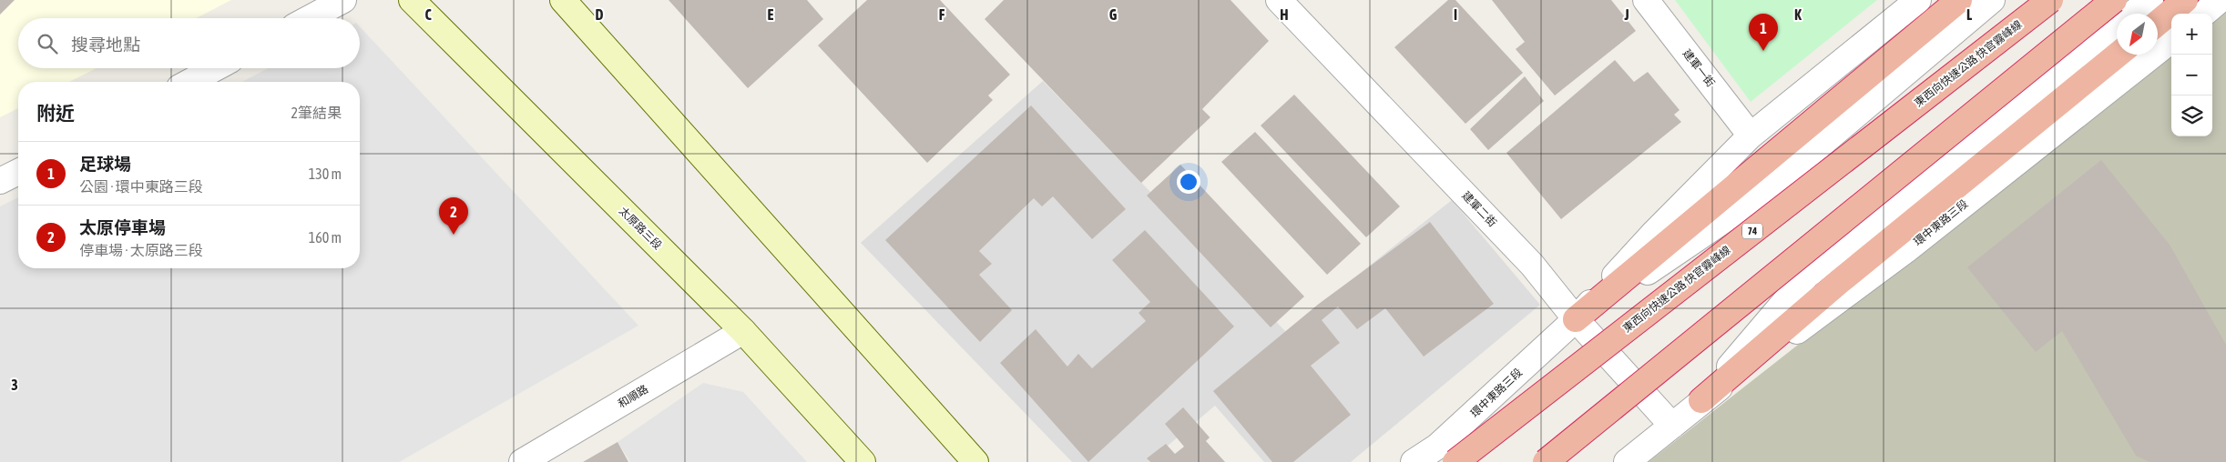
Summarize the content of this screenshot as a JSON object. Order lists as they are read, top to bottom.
{
  "streets": {
    "highway": ["東西向快速公路 快官霧峰線", "74"],
    "main road": ["太原路三段"],
    "street": [
      "建軍一街",
      "建軍二街",
      "環中東路三段",
      "和順路"
    ]
  },
  "crossings": [
    ["建軍一街", "環中東路三段"],
    ["建軍二街", "環中東路三段"],
    ["太原路三段", "和順路"]
  ],
  "north": "bottom left",
  "page": {
    "map_buttons": ["+", "−"],
    "pins": ["1", "2"],
    "search": "搜尋地點",
    "heading": ["附近", "2筆結果"],
    "list": [
      {
        "mark": "1",
        "name": "足球場",
        "note": "公園 · 環中東路三段",
        "value": "130 m"
      },
      {
        "mark": "2",
        "name": "太原停車場",
        "note": "停車場 · 太原路三段",
        "value": "160 m"
      }
    ]
  },
  "grid": {
    "columns": [
      "C",
      "D",
      "E",
      "F",
      "G",
      "H",
      "I",
      "J",
      "K",
      "L"
    ],
    "rows": ["3"]
  }
}
